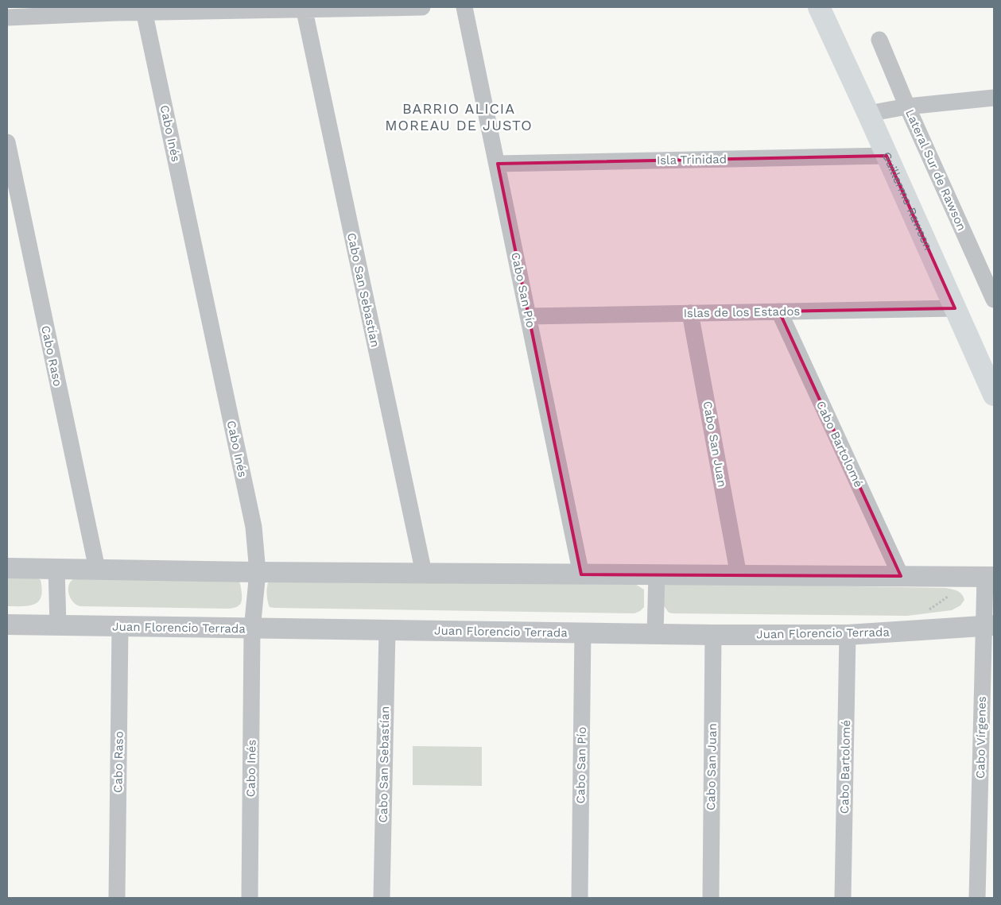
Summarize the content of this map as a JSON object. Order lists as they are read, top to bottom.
{
  "streets": {
    "main road": ["Guillermo Rawson"],
    "street": [
      "Cabo Inés",
      "Isla Trinidad",
      "Lateral Sur de Rawson",
      "Cabo San Sebastían",
      "Cabo San Pío",
      "Islas de los Estados",
      "Cabo Raso",
      "Cabo San Juan",
      "Cabo Bartolomé",
      "Juan Florencio Terrada",
      "Cabo Vírgenes"
    ]
  },
  "crossings": [
    ["Cabo Inés", "Juan Florencio Terrada"],
    ["Isla Trinidad", "Guillermo Rawson"],
    ["Isla Trinidad", "Cabo San Pío"],
    ["Guillermo Rawson", "Islas de los Estados"],
    ["Cabo San Sebastían", "Juan Florencio Terrada"],
    ["Cabo San Pío", "Islas de los Estados"],
    ["Cabo San Pío", "Juan Florencio Terrada"],
    ["Islas de los Estados", "Cabo San Juan"],
    ["Islas de los Estados", "Cabo Bartolomé"],
    ["Cabo Raso", "Juan Florencio Terrada"],
    ["Cabo San Juan", "Juan Florencio Terrada"],
    ["Cabo Bartolomé", "Juan Florencio Terrada"],
    ["Juan Florencio Terrada", "Cabo Vírgenes"]
  ],
  "districts": ["BARRIO ALICIA MOREAU DE JUSTO"]
}
